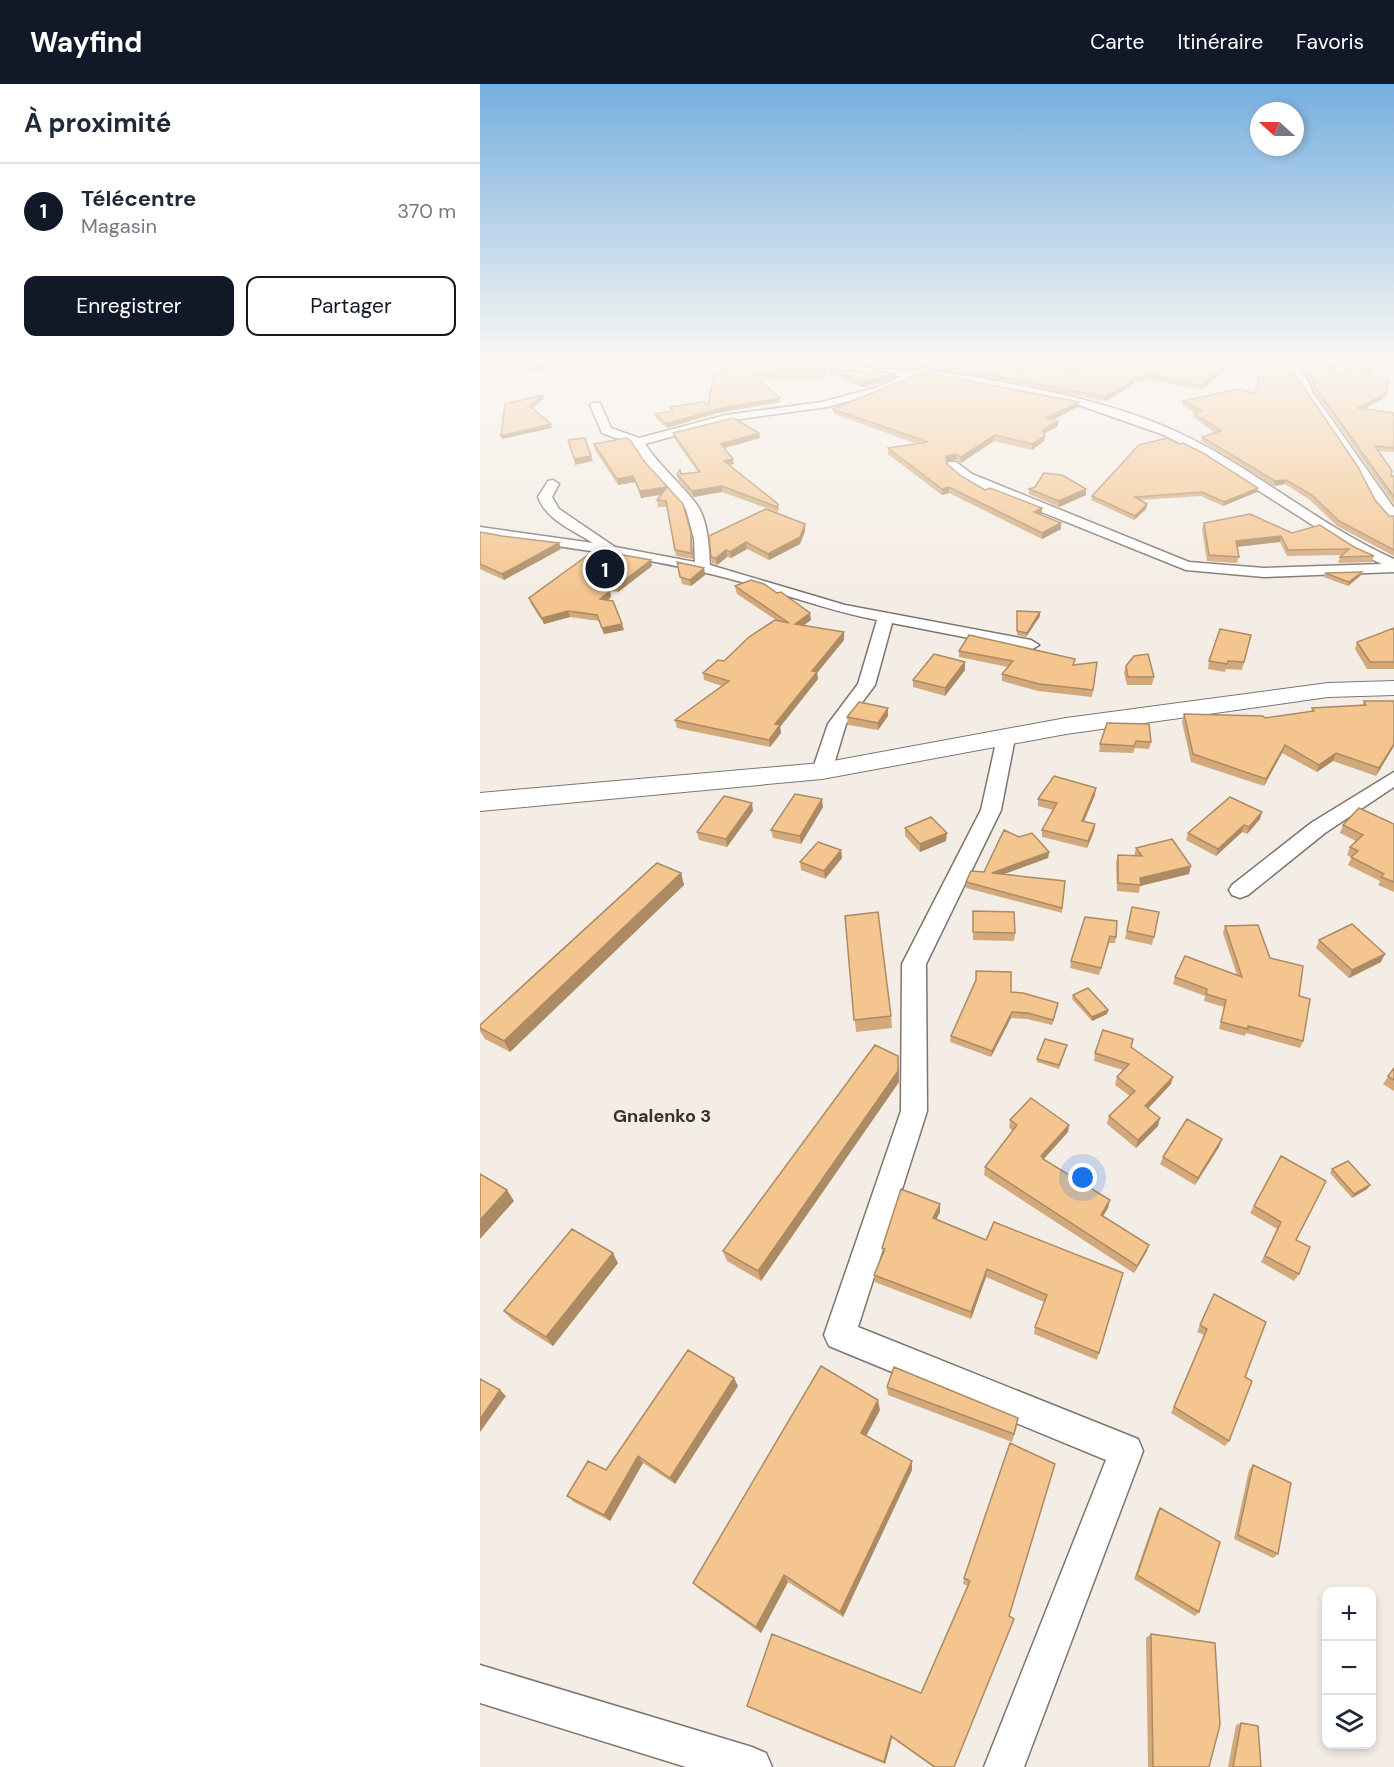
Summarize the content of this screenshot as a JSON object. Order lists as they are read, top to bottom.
{
  "districts": ["Gnalenko 3"],
  "north": "left",
  "page": {
    "header": "Wayfind",
    "nav": ["Carte", "Itinéraire", "Favoris"],
    "heading": "À proximité",
    "list": [
      {
        "mark": "1",
        "name": "Télécentre",
        "note": "Magasin",
        "value": "370 m"
      }
    ],
    "buttons": ["Enregistrer", "Partager"],
    "pins": "1",
    "map_buttons": ["+", "−"]
  }
}
